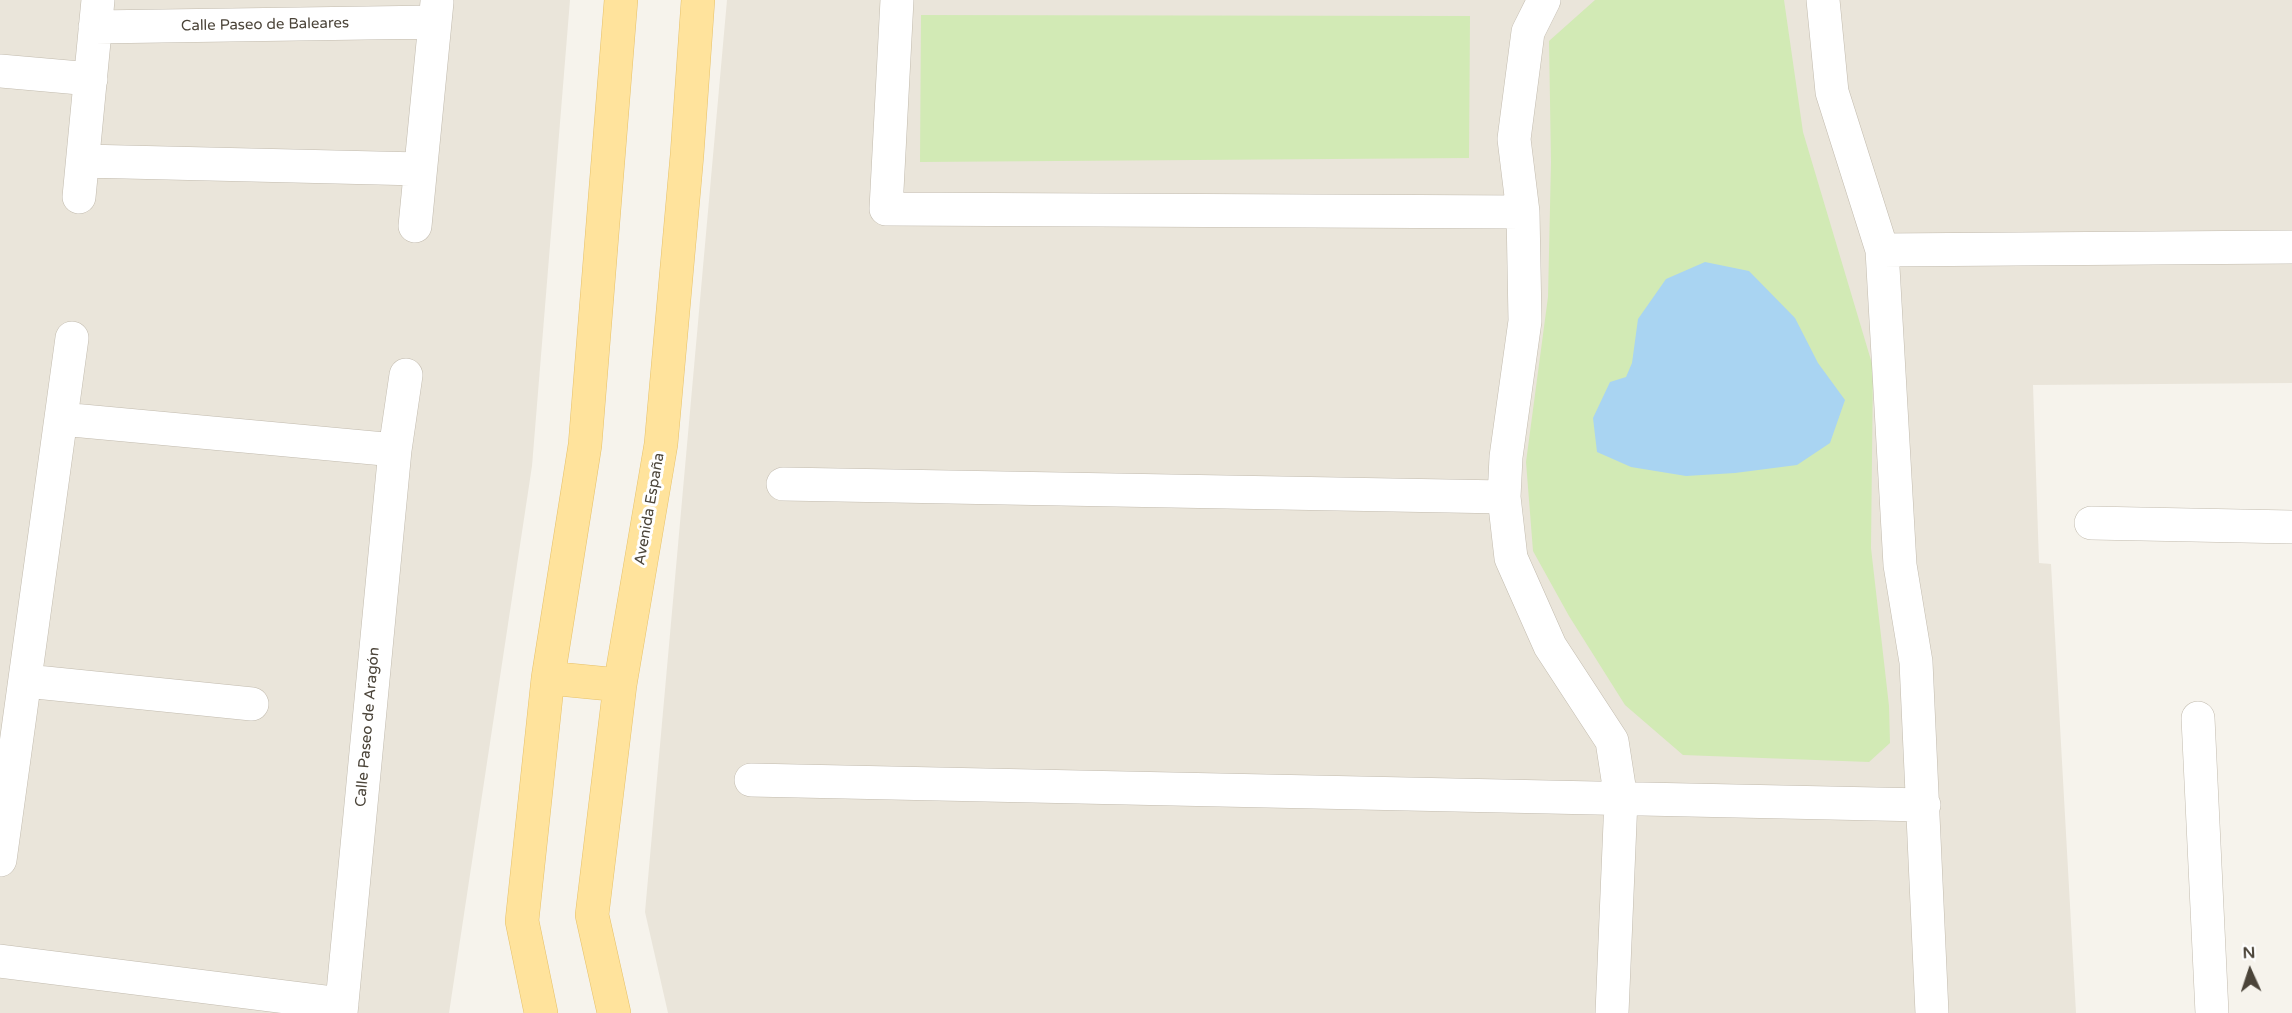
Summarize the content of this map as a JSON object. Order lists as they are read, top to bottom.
{
  "streets": {
    "main road": ["Avenida España"],
    "street": ["Calle Paseo de Baleares", "Calle Paseo de Aragón"]
  },
  "north": "top"
}
